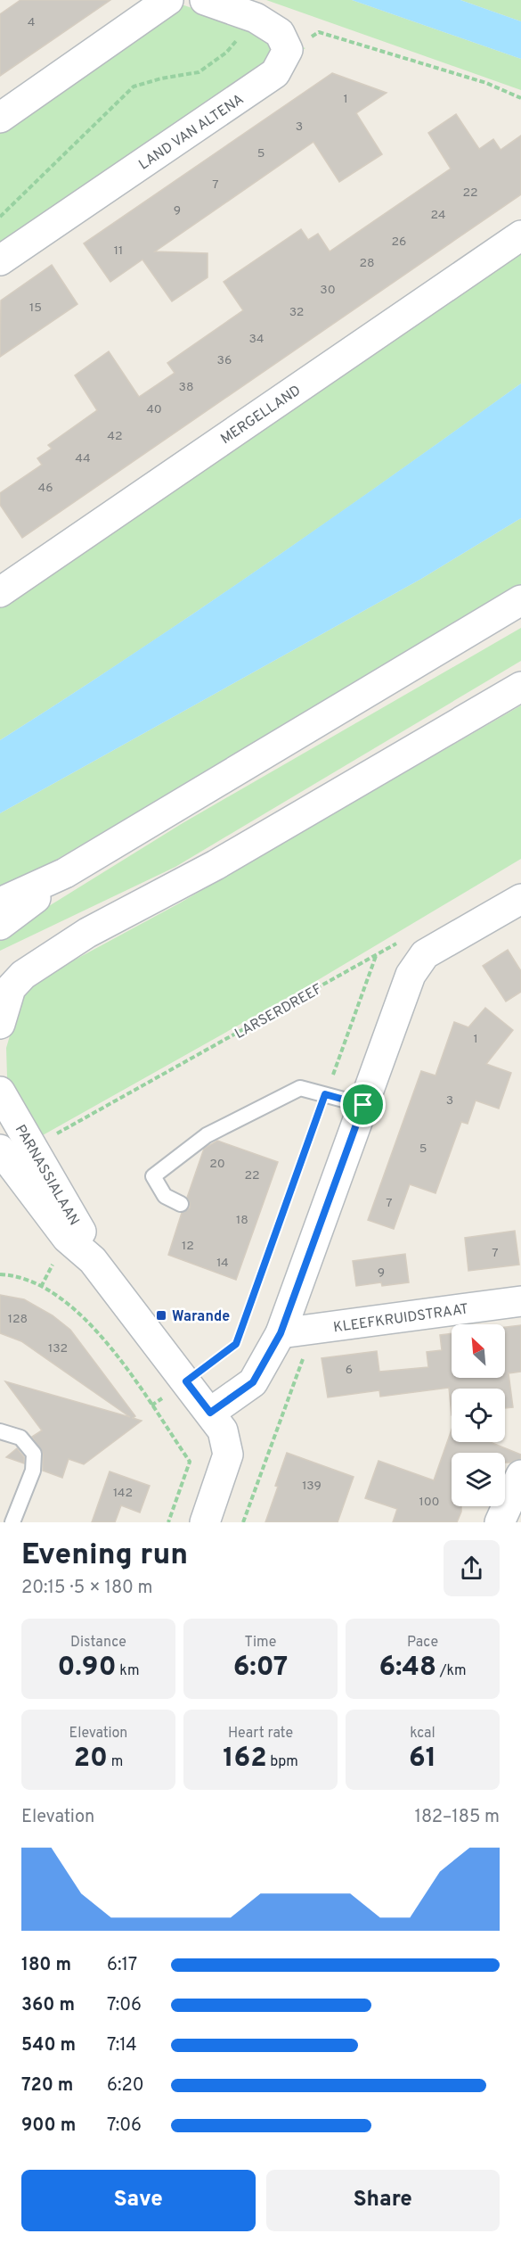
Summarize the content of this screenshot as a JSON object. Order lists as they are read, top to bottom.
{
  "streets": {
    "street": [
      "LAND VAN ALTENA",
      "MERGELLAND",
      "PARNASSIALAAN",
      "KLEEFKRUIDSTRAAT"
    ],
    "path": ["LARSERDREEF"]
  },
  "crossings": [
    ["LARSERDREEF", "PARNASSIALAAN"]
  ],
  "places": {
    "transit": ["Warande"]
  },
  "house_numbers": [
    "4",
    "1",
    "3",
    "5",
    "7",
    "22",
    "9",
    "24",
    "26",
    "11",
    "28",
    "30",
    "15",
    "32",
    "34",
    "36",
    "38",
    "40",
    "42",
    "44",
    "46",
    "1",
    "3",
    "5",
    "20",
    "22",
    "7",
    "18",
    "12",
    "7",
    "14",
    "9",
    "128",
    "132",
    "6",
    "139",
    "142",
    "100"
  ],
  "north": "top left",
  "page": {
    "heading": ["Evening run", "20:15 · 5 × 180 m"],
    "stats": [
      ["Distance", "0.90 km"],
      ["Time", "6:07"],
      ["Pace", "6:48 /km"],
      ["Elevation", "20 m"],
      ["Heart rate", "162 bpm"],
      ["kcal", "61"]
    ],
    "chart": ["Elevation", "182–185 m"],
    "list": [
      {
        "name": "180 m",
        "note": "6:17"
      },
      {
        "name": "360 m",
        "note": "7:06"
      },
      {
        "name": "540 m",
        "note": "7:14"
      },
      {
        "name": "720 m",
        "note": "6:20"
      },
      {
        "name": "900 m",
        "note": "7:06"
      }
    ],
    "buttons": ["Save", "Share"]
  }
}
